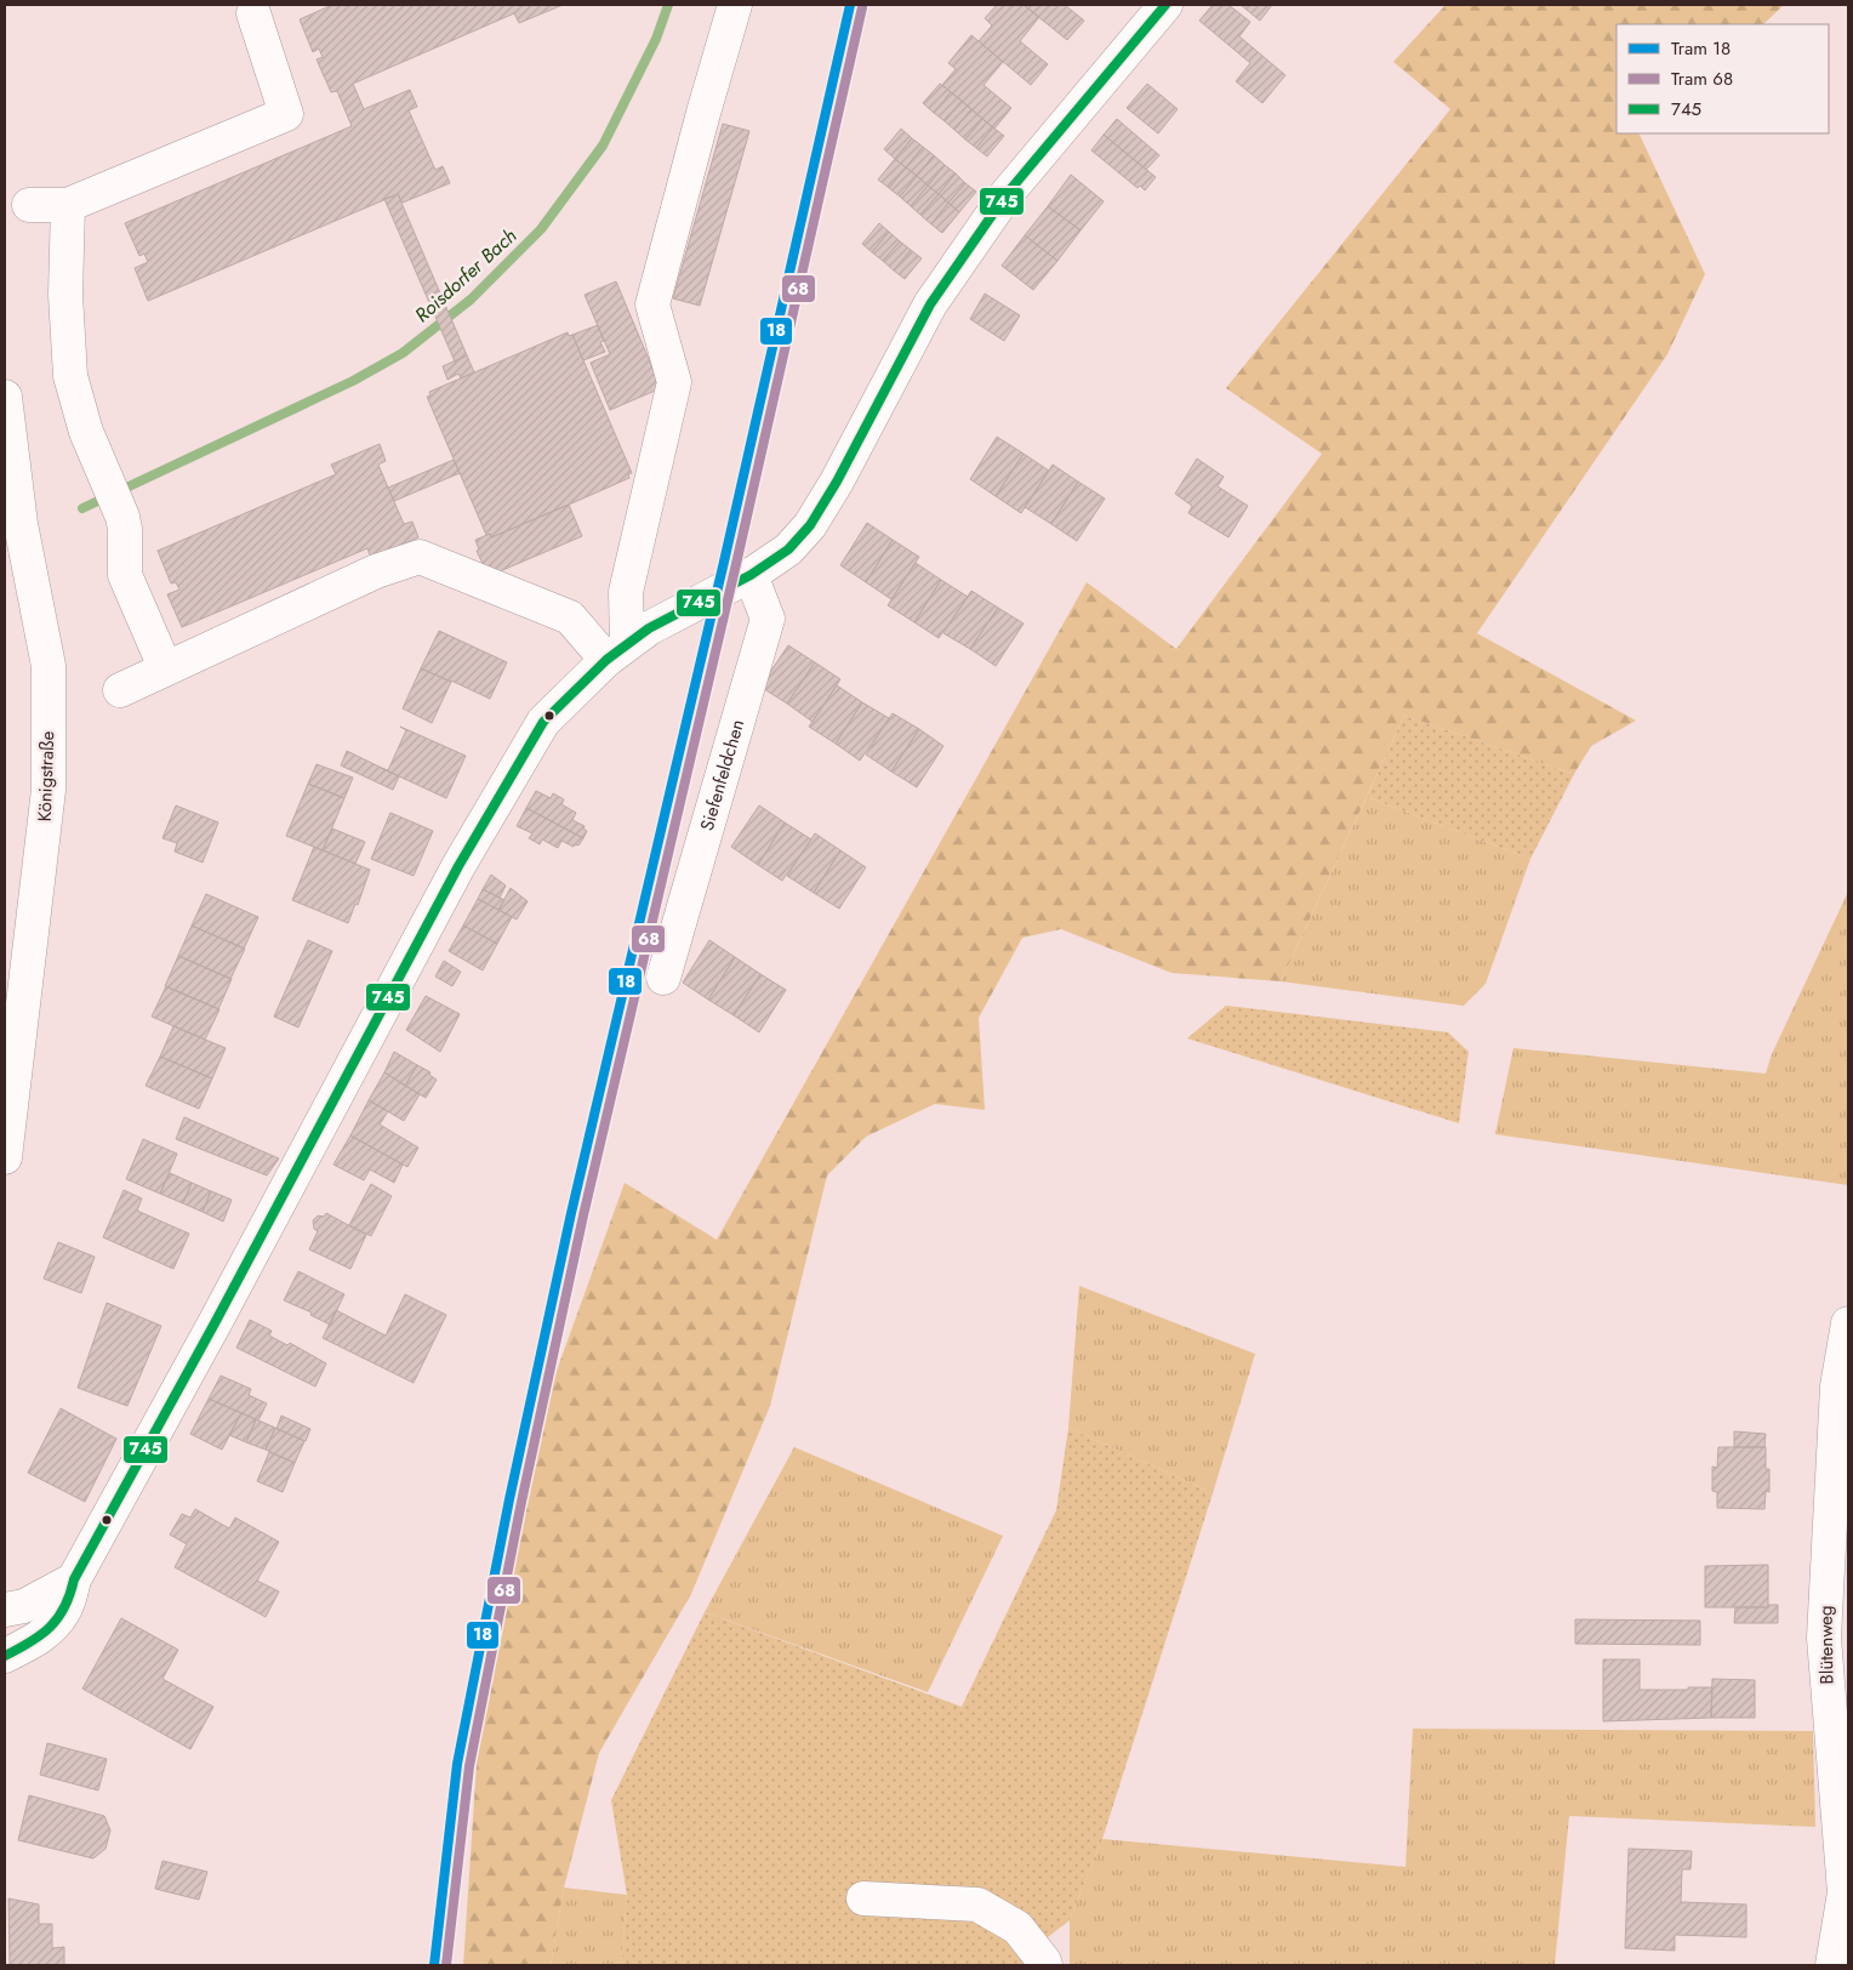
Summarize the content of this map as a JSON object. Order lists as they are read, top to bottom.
{
  "streets": {
    "street": ["Siefenfeldchen", "Königstraße", "Blütenweg"]
  },
  "water": ["Roisdorfer Bach"],
  "lines": ["tram line 18", "transit line 745", "tram line 68"],
  "legend": ["Tram 18", "Tram 68", "745"]
}
